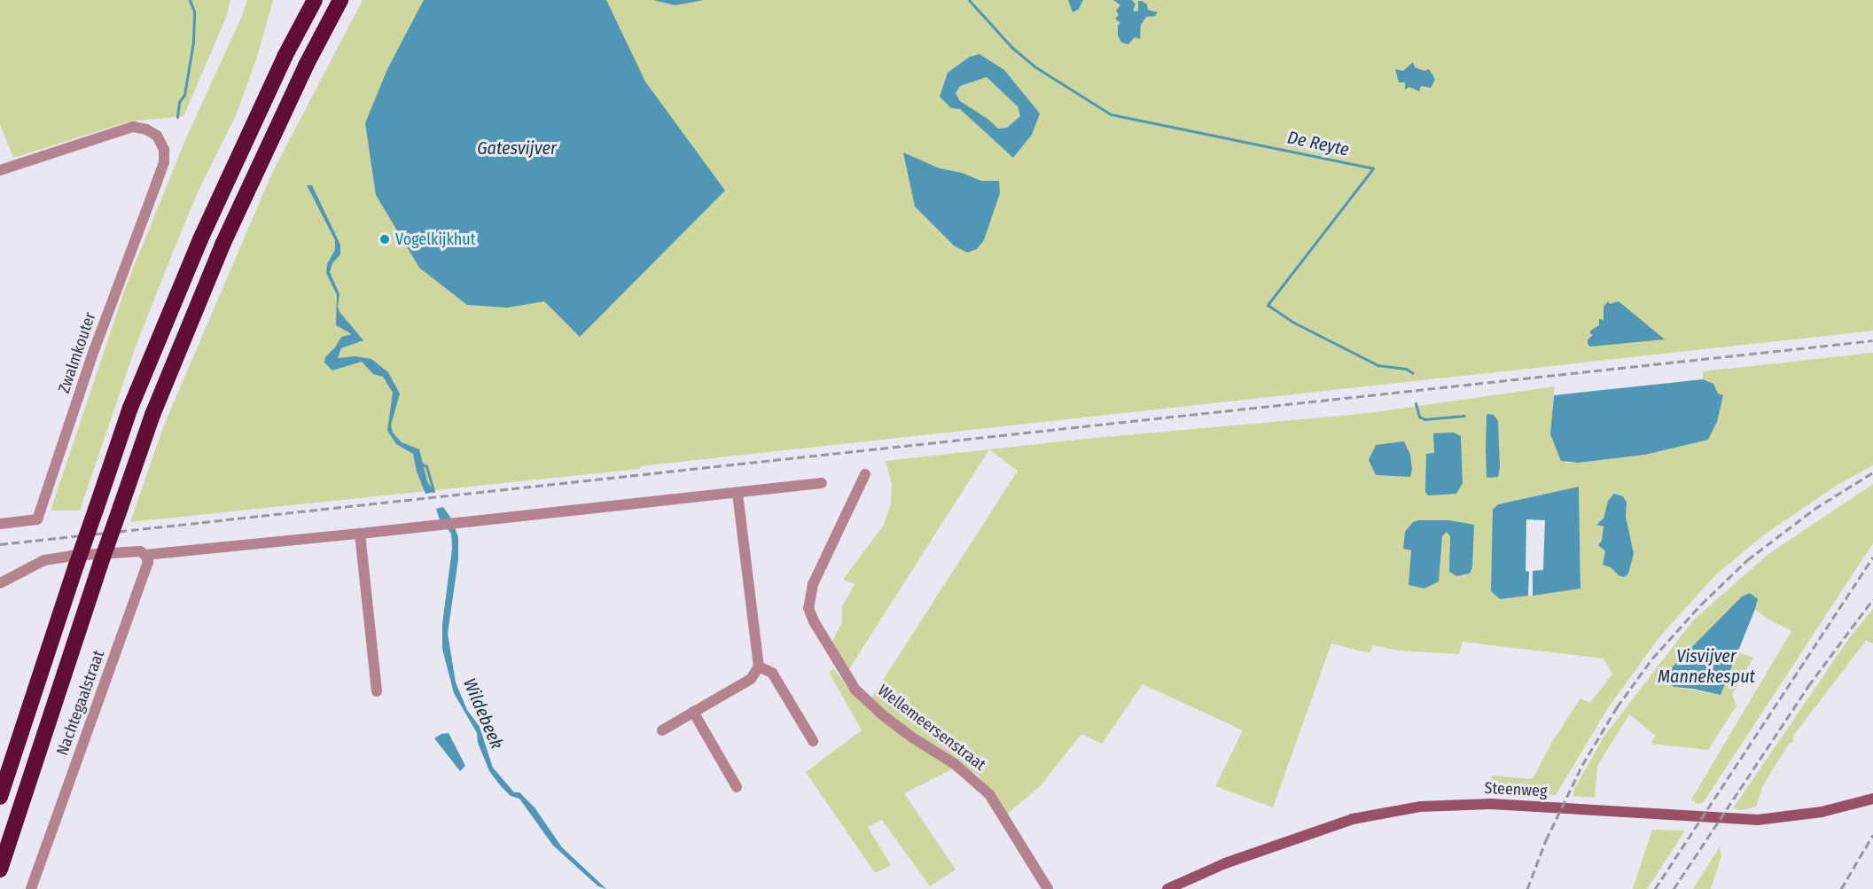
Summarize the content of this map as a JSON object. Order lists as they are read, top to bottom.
{
  "streets": {
    "main road": ["Steenweg"],
    "street": ["Zwalmkouter", "Nachtegaalstraat", "Wellemeersenstraat"]
  },
  "water": [
    "De Reyte",
    "Gatesvijver",
    "Visvijver Mannekesput",
    "Wildebeek"
  ],
  "places": ["Vogelkijkhut"]
}
